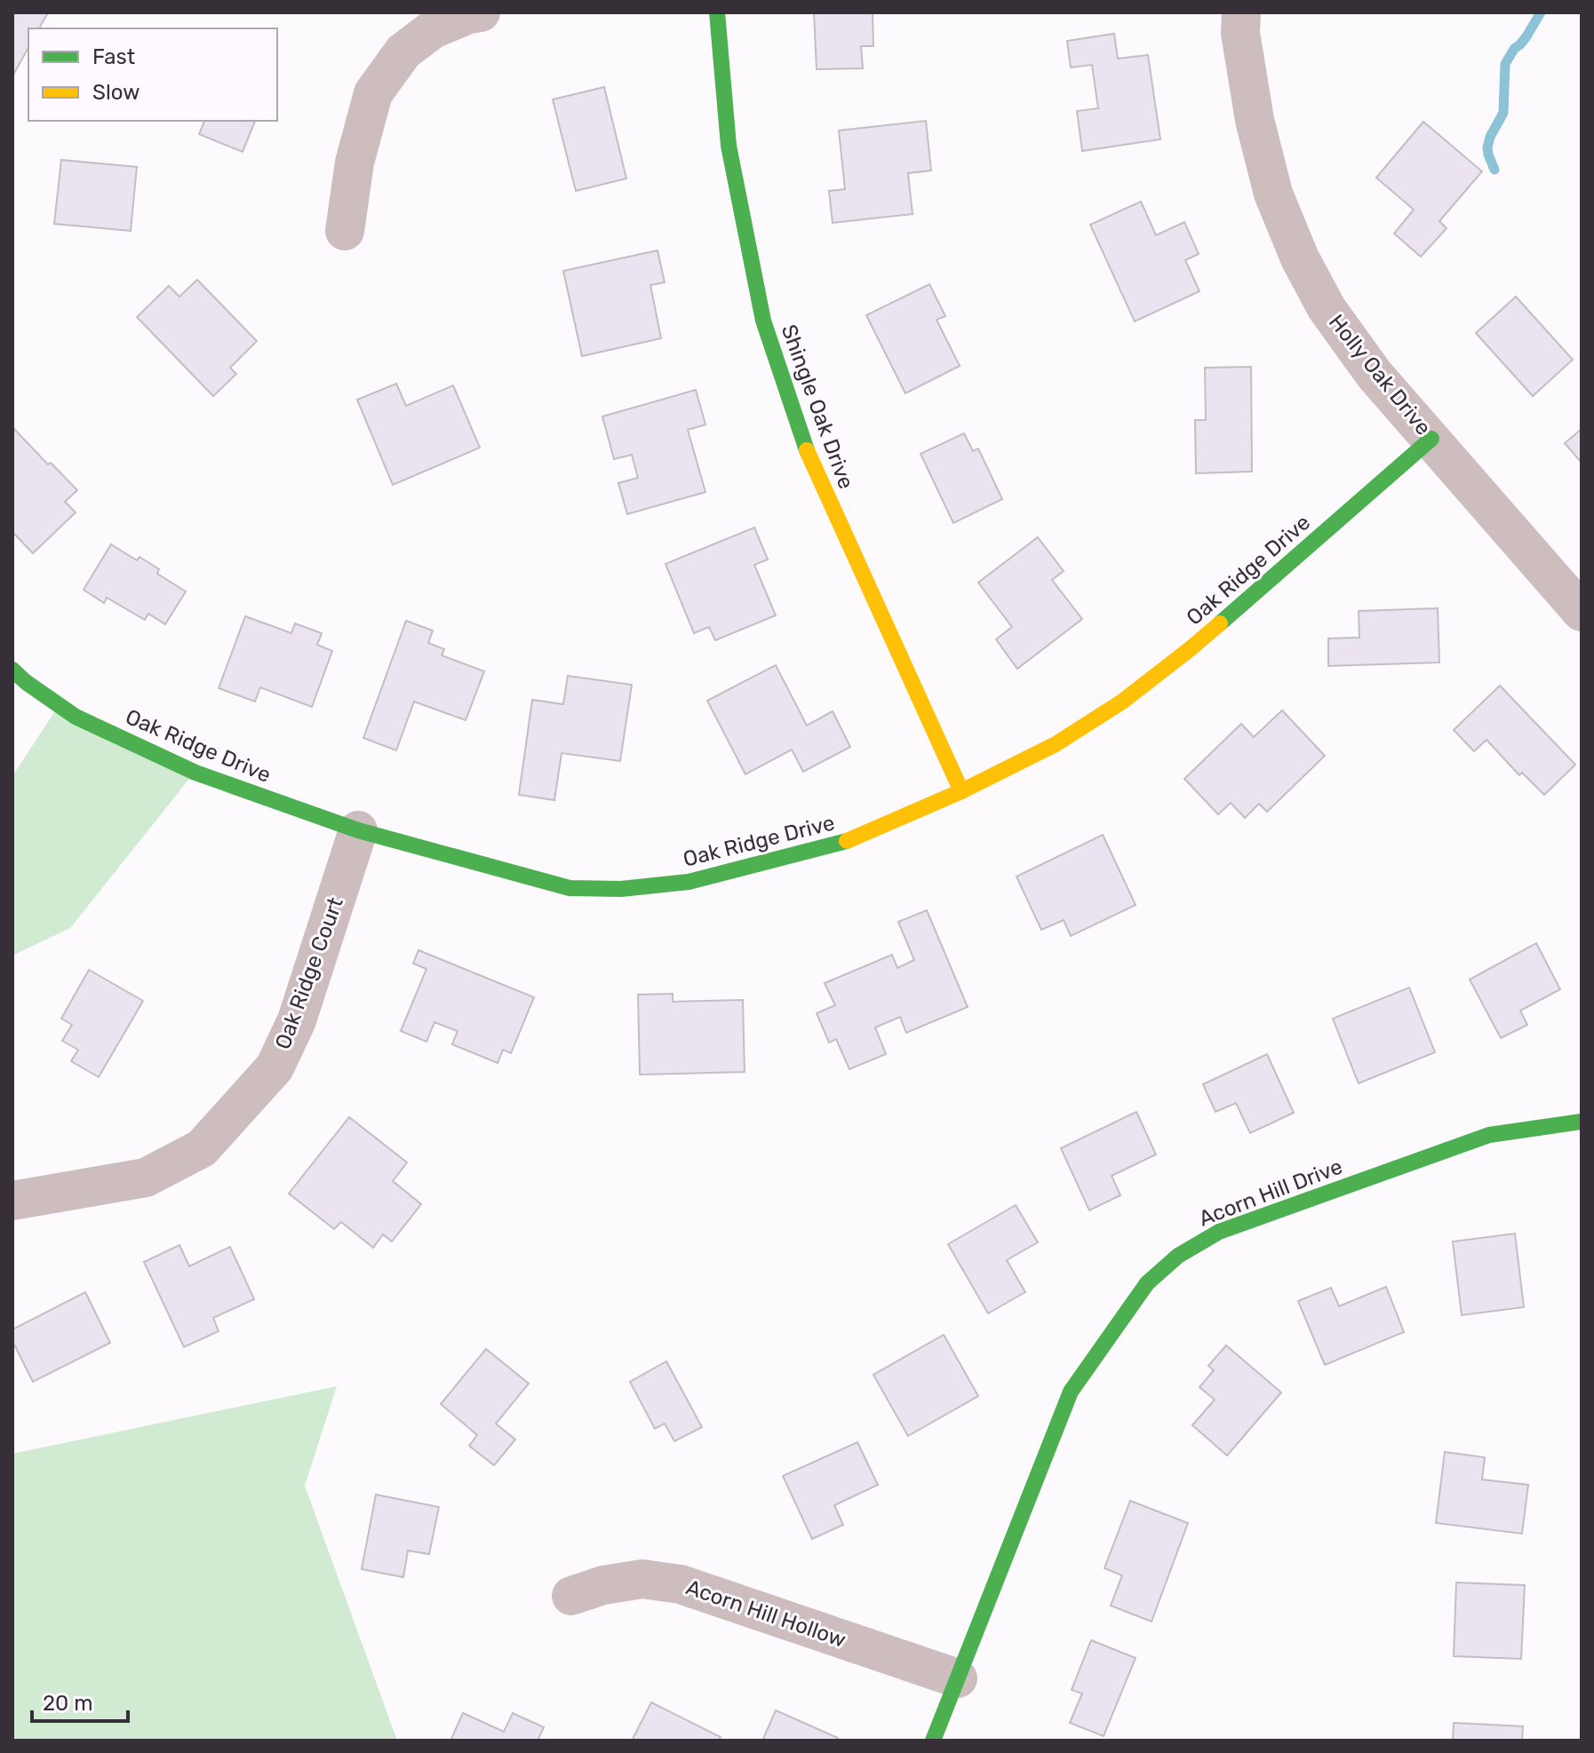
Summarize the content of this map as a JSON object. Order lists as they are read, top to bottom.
{
  "streets": {
    "street": [
      "Holly Oak Drive",
      "Shingle Oak Drive",
      "Oak Ridge Drive",
      "Oak Ridge Court",
      "Acorn Hill Drive",
      "Acorn Hill Hollow"
    ]
  },
  "crossings": [
    ["Holly Oak Drive", "Oak Ridge Drive"],
    ["Shingle Oak Drive", "Oak Ridge Drive"],
    ["Oak Ridge Drive", "Oak Ridge Court"],
    ["Acorn Hill Drive", "Acorn Hill Hollow"]
  ],
  "legend": ["Fast", "Slow"],
  "scale_bar": "20 m"
}
